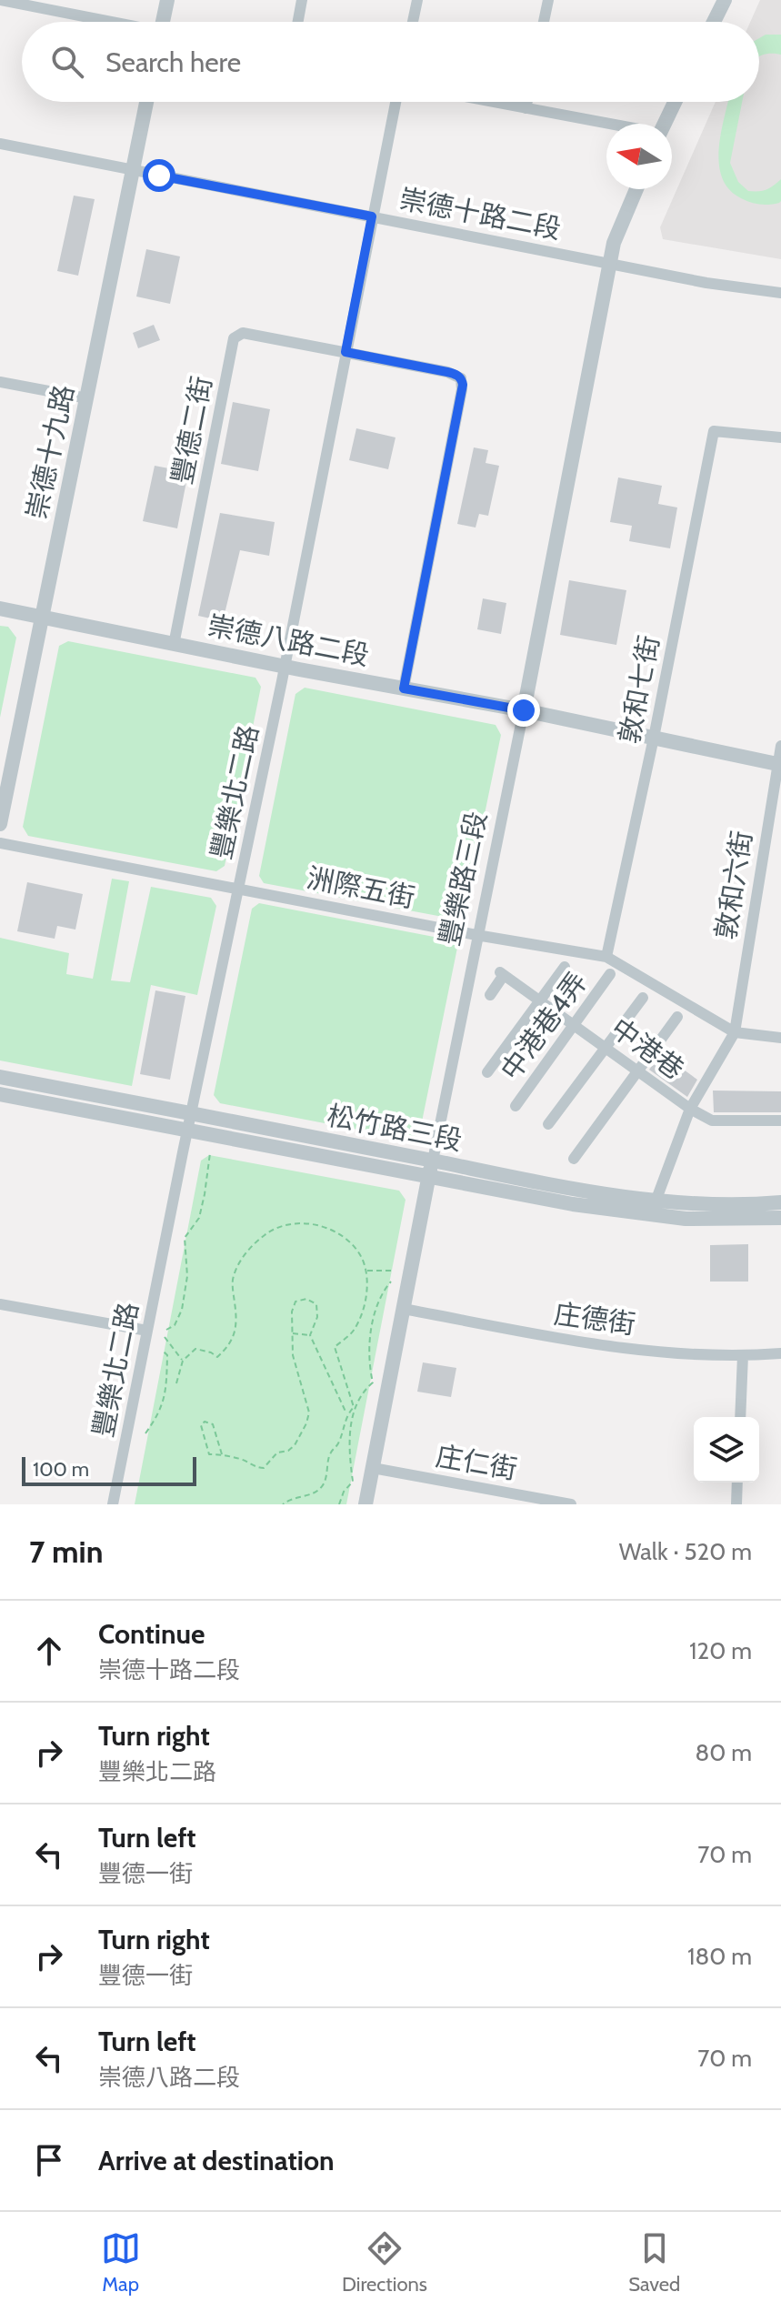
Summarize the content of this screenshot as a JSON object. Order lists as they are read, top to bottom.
{
  "streets": {
    "street": [
      "崇德十路二段",
      "豐德二街",
      "崇德十九路",
      "崇德八路二段",
      "敦和七街",
      "豐樂北二路",
      "豐樂路三段",
      "敦和六街",
      "洲際五街",
      "中港巷4弄",
      "中港巷",
      "松竹路三段",
      "庄德街",
      "庄仁街"
    ]
  },
  "crossings": [
    ["崇德十路二段", "崇德十九路"],
    ["崇德十路二段", "豐樂北二路"],
    ["崇德十路二段", "豐樂路三段"],
    ["豐德二街", "崇德八路二段"],
    ["豐德二街", "豐樂北二路"],
    ["崇德十九路", "崇德八路二段"],
    ["崇德八路二段", "敦和七街"],
    ["崇德八路二段", "豐樂北二路"],
    ["崇德八路二段", "豐樂路三段"],
    ["崇德八路二段", "敦和六街"],
    ["敦和七街", "洲際五街"],
    ["豐樂北二路", "洲際五街"],
    ["豐樂北二路", "松竹路三段"],
    ["豐樂路三段", "洲際五街"],
    ["豐樂路三段", "松竹路三段"],
    ["豐樂路三段", "庄德街"],
    ["豐樂路三段", "庄仁街"],
    ["敦和六街", "洲際五街"],
    ["中港巷4弄", "中港巷"]
  ],
  "scale_bar": "100 m",
  "north": "left",
  "page": {
    "search": "Search here",
    "scale": "100 m",
    "heading": ["7 min", "Walk · 520 m"],
    "list": [
      ["Continue", "崇德十路二段", "120 m"],
      ["Turn right", "豐樂北二路", "80 m"],
      ["Turn left", "豐德一街", "70 m"],
      ["Turn right", "豐德一街", "180 m"],
      ["Turn left", "崇德八路二段", "70 m"],
      "Arrive at destination"
    ],
    "nav": ["Map", "Directions", "Saved"]
  }
}
